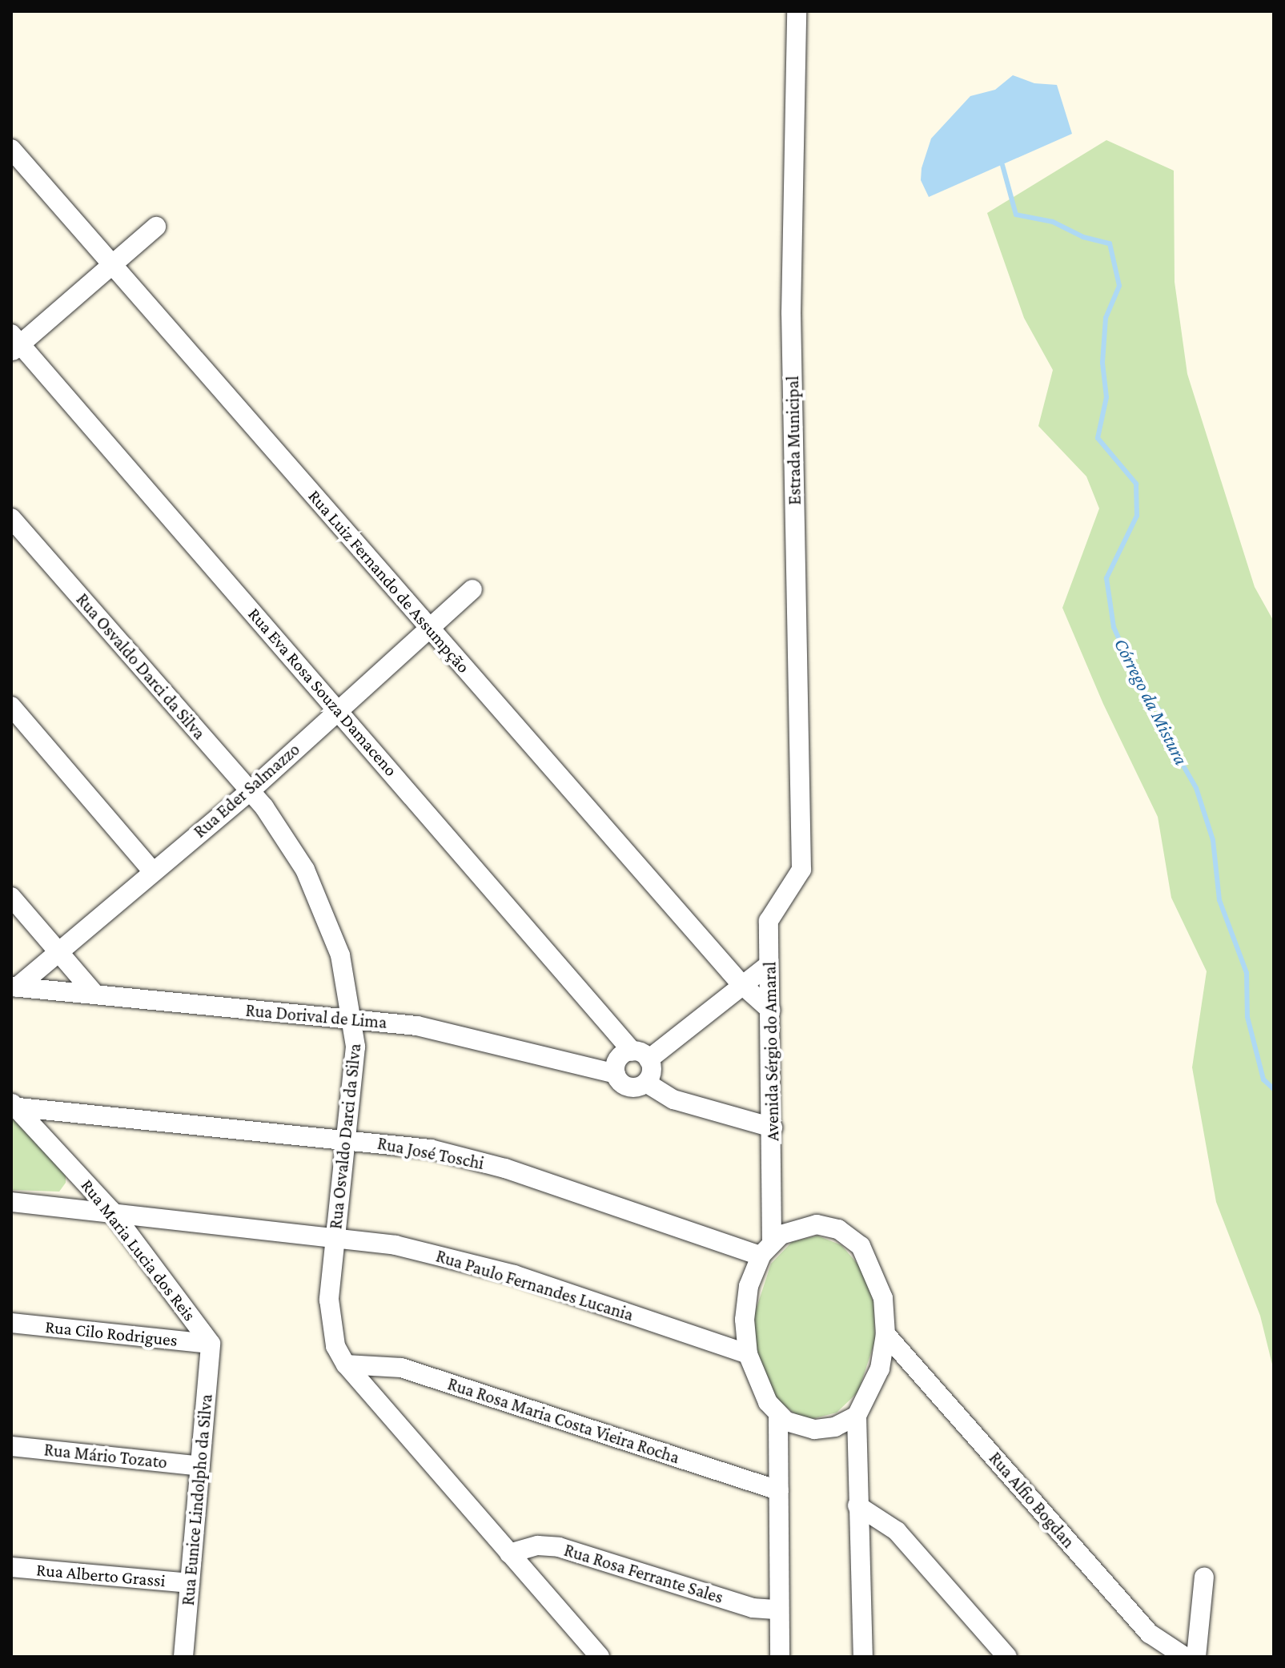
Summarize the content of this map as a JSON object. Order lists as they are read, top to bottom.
{
  "streets": {
    "street": [
      "Estrada Municipal",
      "Rua Luiz Fernando de Assumpção",
      "Rua Osvaldo Darci da Silva",
      "Rua Eva Rosa Souza Damaceno",
      "Rua Eder Salmazzo",
      "Rua Dorival de Lima",
      "Avenida Sérgio do Amaral",
      "Rua José Toschi",
      "Rua Maria Lucia dos Reis",
      "Rua Paulo Fernandes Lucania",
      "Rua Cilo Rodrigues",
      "Rua Rosa Maria Costa Vieira Rocha",
      "Rua Mário Tozato",
      "Rua Eunice Lindolpho da Silva",
      "Rua Alfio Bogdan",
      "Rua Rosa Ferrante Sales",
      "Rua Alberto Grassi"
    ]
  },
  "crossings": [
    ["Estrada Municipal", "Avenida Sérgio do Amaral"],
    ["Rua Luiz Fernando de Assumpção", "Rua Eder Salmazzo"],
    ["Rua Luiz Fernando de Assumpção", "Avenida Sérgio do Amaral"],
    ["Rua Osvaldo Darci da Silva", "Rua Eder Salmazzo"],
    ["Rua Osvaldo Darci da Silva", "Rua Dorival de Lima"],
    ["Rua Osvaldo Darci da Silva", "Rua José Toschi"],
    ["Rua Osvaldo Darci da Silva", "Rua Paulo Fernandes Lucania"],
    ["Rua Osvaldo Darci da Silva", "Rua Rosa Maria Costa Vieira Rocha"],
    ["Rua Osvaldo Darci da Silva", "Rua Rosa Ferrante Sales"],
    ["Rua Eva Rosa Souza Damaceno", "Rua Eder Salmazzo"],
    ["Rua Eva Rosa Souza Damaceno", "Rua Dorival de Lima"],
    ["Rua Eder Salmazzo", "Rua Dorival de Lima"],
    ["Avenida Sérgio do Amaral", "Rua José Toschi"],
    ["Avenida Sérgio do Amaral", "Rua Paulo Fernandes Lucania"],
    ["Avenida Sérgio do Amaral", "Rua Alfio Bogdan"],
    ["Rua José Toschi", "Rua Maria Lucia dos Reis"],
    ["Rua José Toschi", "Rua Paulo Fernandes Lucania"],
    ["Rua José Toschi", "Rua Alfio Bogdan"],
    ["Rua Maria Lucia dos Reis", "Rua Paulo Fernandes Lucania"],
    ["Rua Maria Lucia dos Reis", "Rua Cilo Rodrigues"],
    ["Rua Maria Lucia dos Reis", "Rua Eunice Lindolpho da Silva"],
    ["Rua Paulo Fernandes Lucania", "Rua Alfio Bogdan"],
    ["Rua Cilo Rodrigues", "Rua Eunice Lindolpho da Silva"],
    ["Rua Mário Tozato", "Rua Eunice Lindolpho da Silva"],
    ["Rua Eunice Lindolpho da Silva", "Rua Alberto Grassi"]
  ],
  "water": ["Córrego da Mistura"]
}
